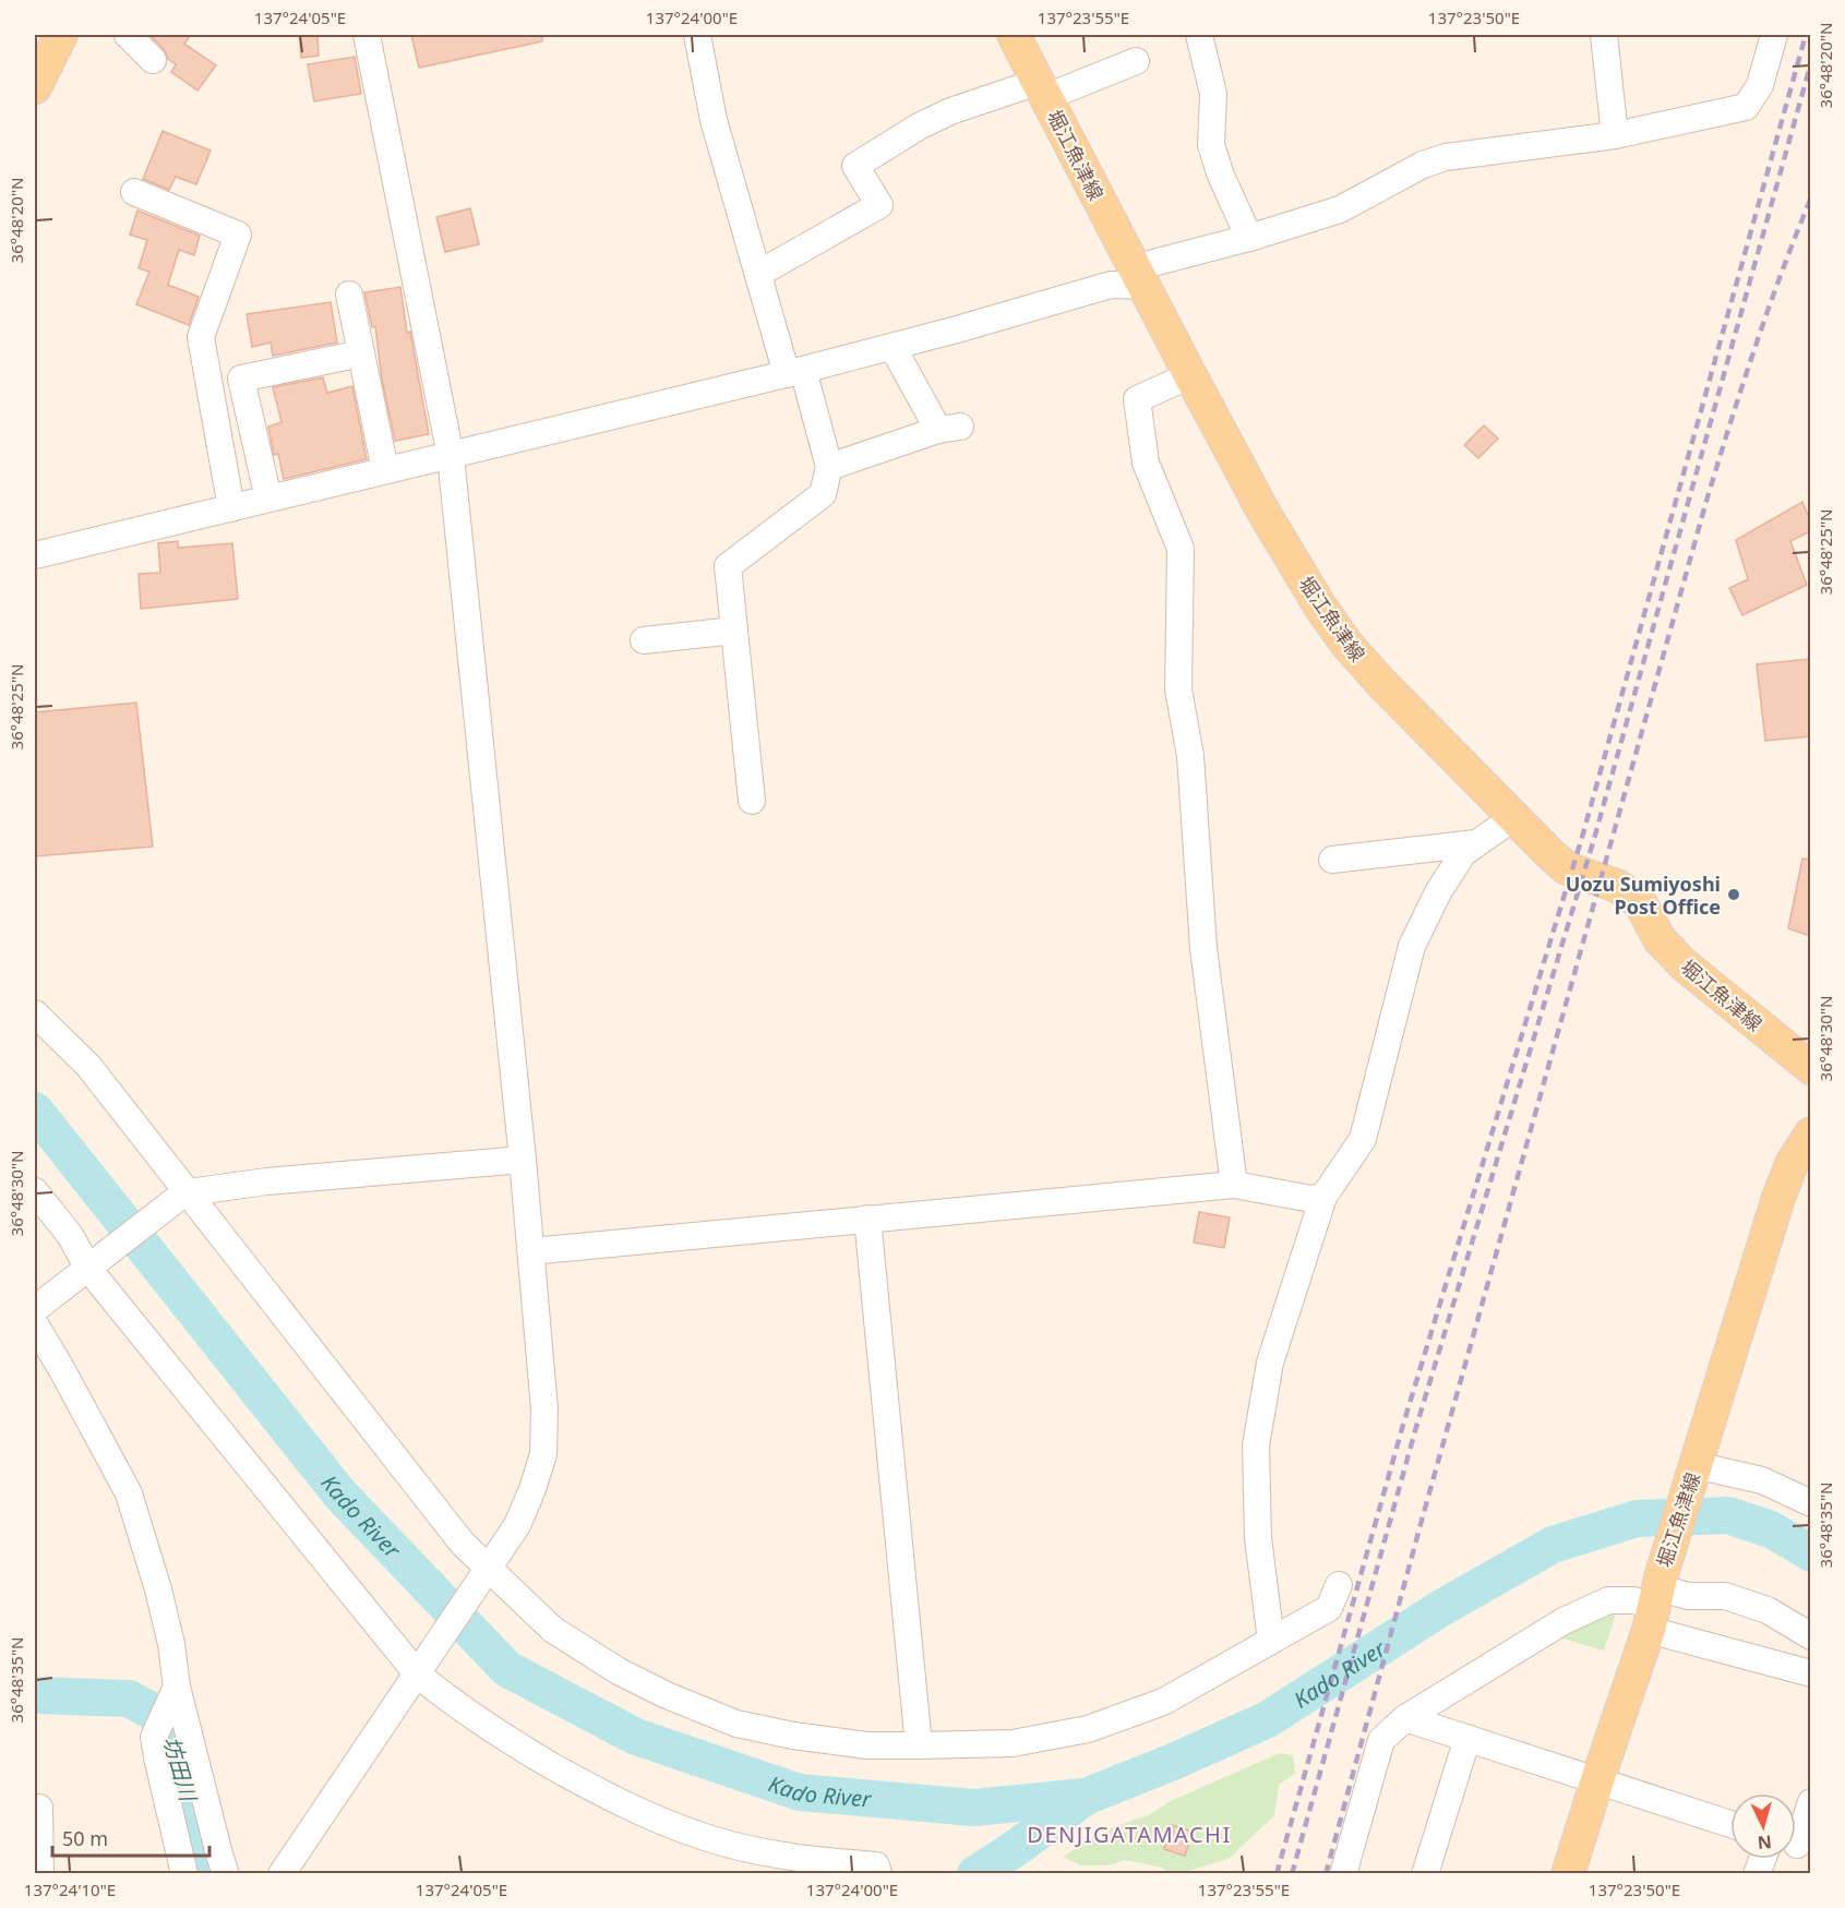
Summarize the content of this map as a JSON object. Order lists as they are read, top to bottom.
{
  "streets": {
    "main road": ["堀江魚津線"]
  },
  "districts": ["DENJIGATAMACHI"],
  "water": ["Kado River", "坊田川"],
  "places": ["Uozu Sumiyoshi Post Office"],
  "scale_bar": "50 m",
  "north": "bottom",
  "coordinates": [
    "137°24'05\"E",
    "137°24'00\"E",
    "137°23'55\"E",
    "137°23'50\"E",
    "36°48'20\"N",
    "36°48'25\"N",
    "36°48'30\"N",
    "36°48'35\"N",
    "137°24'10\"E"
  ]
}
